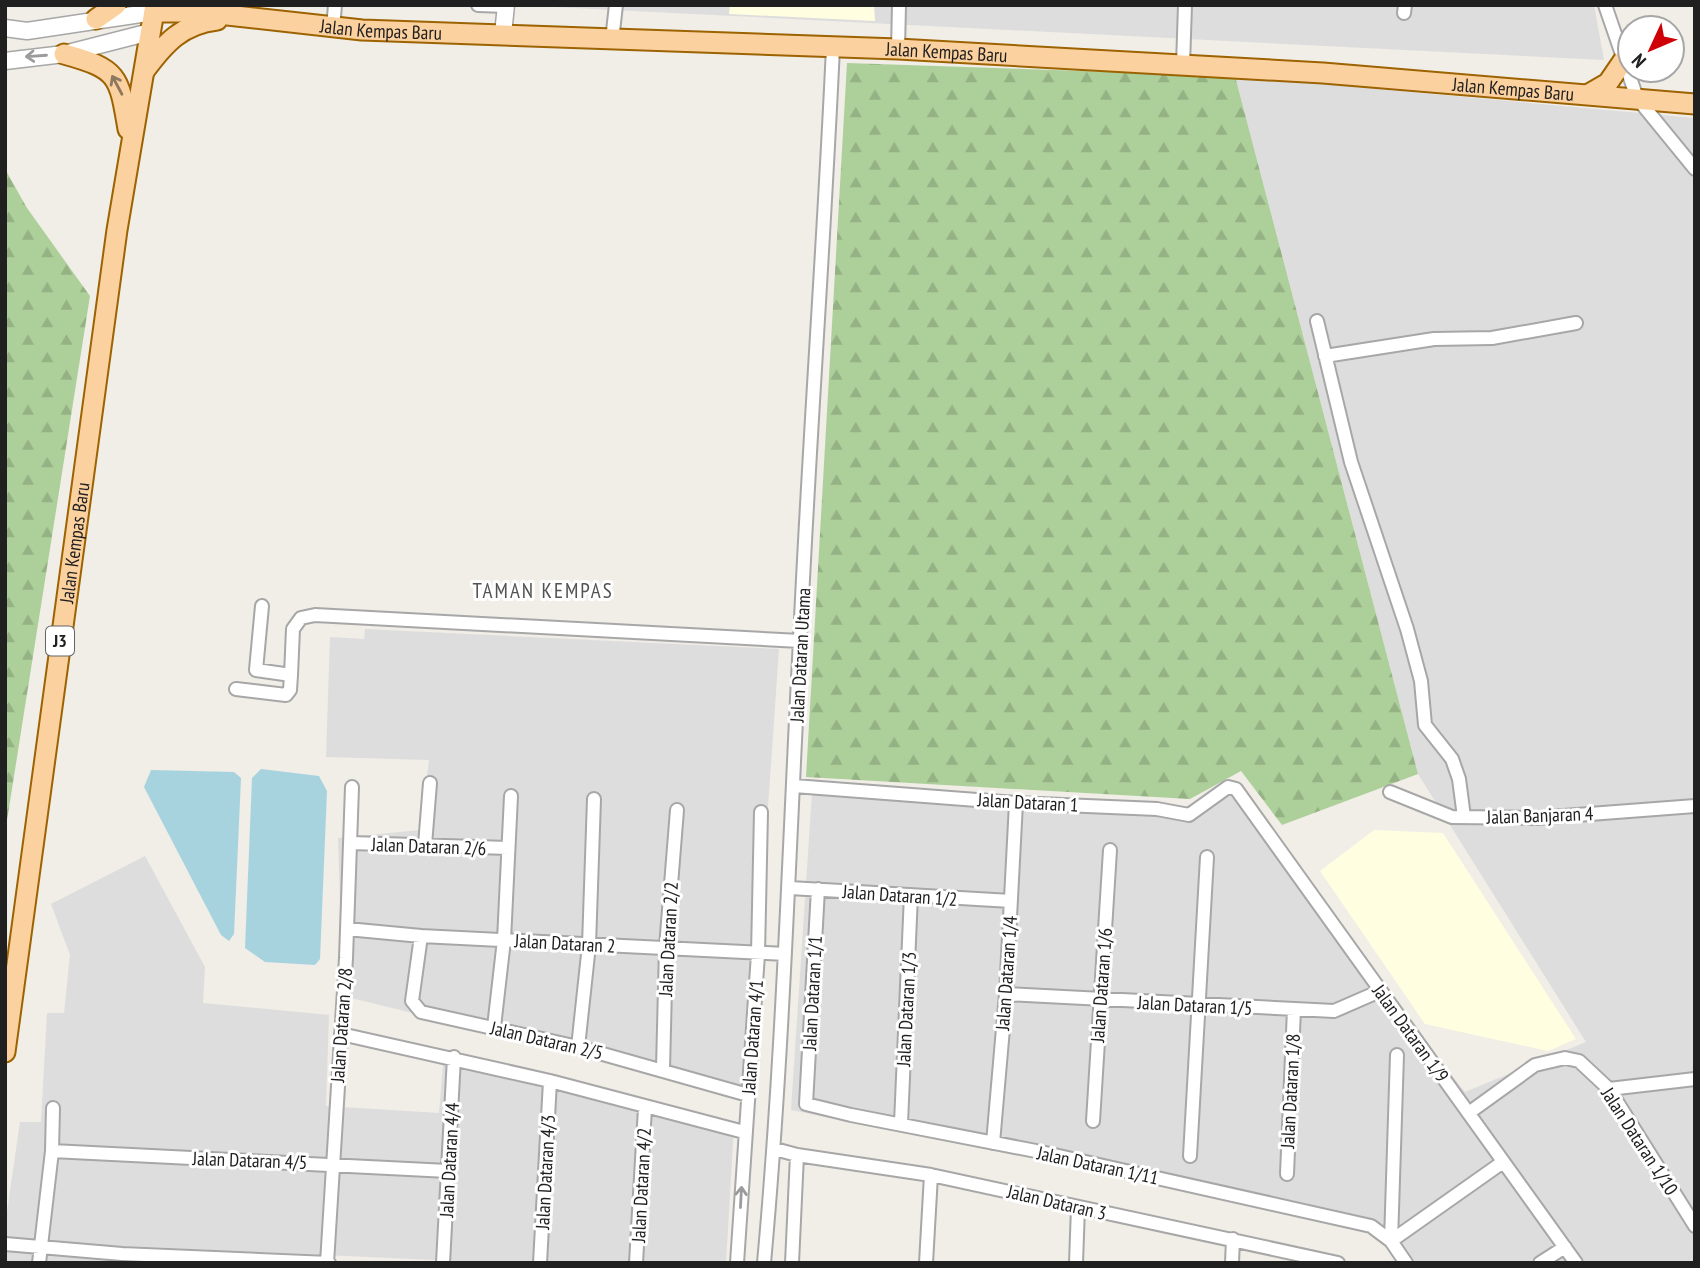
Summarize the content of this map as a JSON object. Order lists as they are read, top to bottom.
{
  "streets": {
    "main road": ["Jalan Kempas Baru", "J3"],
    "street": [
      "Jalan Dataran Utama",
      "Jalan Dataran 1",
      "Jalan Banjaran 4",
      "Jalan Dataran 2/6",
      "Jalan Dataran 1/2",
      "Jalan Dataran 2/2",
      "Jalan Dataran 2",
      "Jalan Dataran 1/4",
      "Jalan Dataran 1/6",
      "Jalan Dataran 1/1",
      "Jalan Dataran 1/5",
      "Jalan Dataran 1/3",
      "Jalan Dataran 2/8",
      "Jalan Dataran 1/9",
      "Jalan Dataran 4/1",
      "Jalan Dataran 2/5",
      "Jalan Dataran 1/8",
      "Jalan Dataran 1/10",
      "Jalan Dataran 4/5",
      "Jalan Dataran 4/4",
      "Jalan Dataran 1/11",
      "Jalan Dataran 4/3",
      "Jalan Dataran 4/2",
      "Jalan Dataran 3"
    ]
  },
  "crossings": [
    ["Jalan Kempas Baru", "Jalan Dataran Utama"],
    ["Jalan Dataran Utama", "Jalan Dataran 1"],
    ["Jalan Dataran Utama", "Jalan Dataran 1/2"],
    ["Jalan Dataran Utama", "Jalan Dataran 2"],
    ["Jalan Dataran Utama", "Jalan Dataran 3"],
    ["Jalan Dataran 1", "Jalan Dataran 1/4"],
    ["Jalan Dataran 1", "Jalan Dataran 1/9"],
    ["Jalan Dataran 2/6", "Jalan Dataran 2/8"],
    ["Jalan Dataran 1/2", "Jalan Dataran 1/4"],
    ["Jalan Dataran 1/2", "Jalan Dataran 1/1"],
    ["Jalan Dataran 1/2", "Jalan Dataran 1/3"],
    ["Jalan Dataran 2/2", "Jalan Dataran 2"],
    ["Jalan Dataran 2/2", "Jalan Dataran 2/5"],
    ["Jalan Dataran 2", "Jalan Dataran 2/8"],
    ["Jalan Dataran 2", "Jalan Dataran 4/1"],
    ["Jalan Dataran 2", "Jalan Dataran 2/5"],
    ["Jalan Dataran 1/4", "Jalan Dataran 1/5"],
    ["Jalan Dataran 1/4", "Jalan Dataran 1/11"],
    ["Jalan Dataran 1/6", "Jalan Dataran 1/5"],
    ["Jalan Dataran 1/1", "Jalan Dataran 1/11"],
    ["Jalan Dataran 1/5", "Jalan Dataran 1/9"],
    ["Jalan Dataran 1/5", "Jalan Dataran 1/8"],
    ["Jalan Dataran 1/3", "Jalan Dataran 1/11"],
    ["Jalan Dataran 2/8", "Jalan Dataran 4/5"],
    ["Jalan Dataran 1/9", "Jalan Dataran 1/10"],
    ["Jalan Dataran 4/1", "Jalan Dataran 2/5"],
    ["Jalan Dataran 4/5", "Jalan Dataran 4/4"]
  ],
  "districts": ["TAMAN KEMPAS"],
  "north": "bottom left"
}
